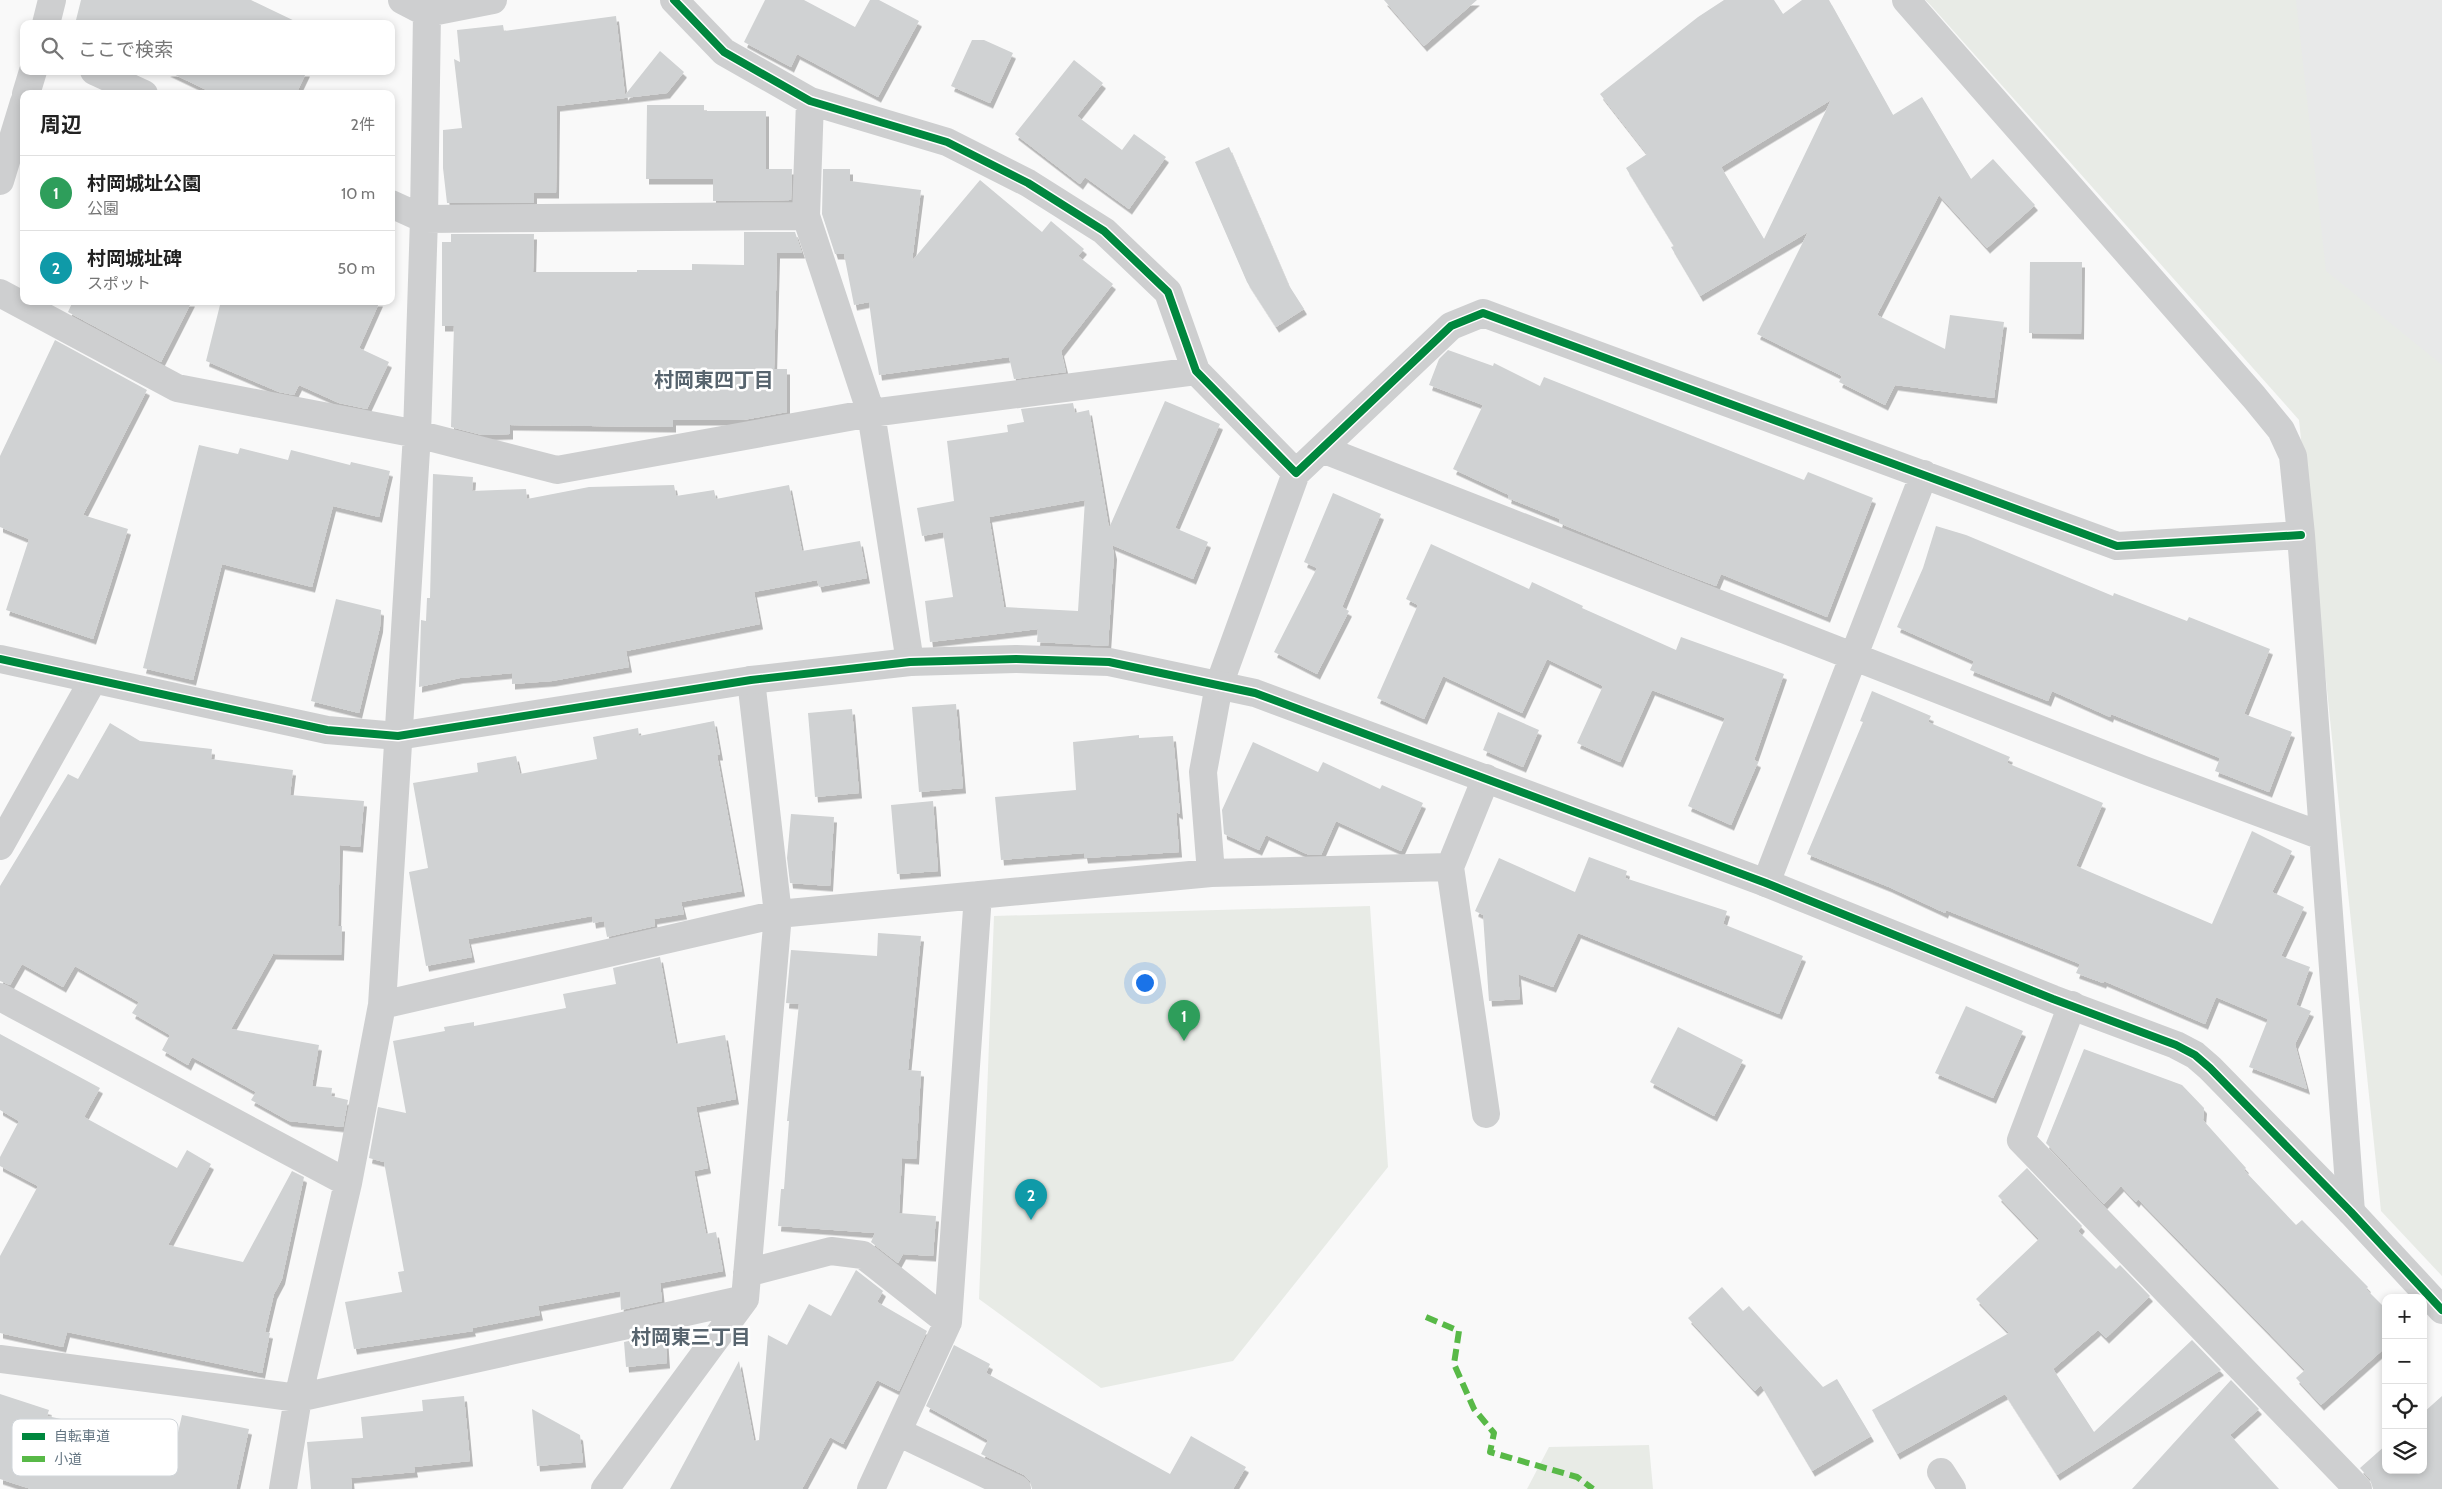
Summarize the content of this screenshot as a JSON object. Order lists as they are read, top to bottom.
{
  "districts": ["村岡東四丁目", "村岡東三丁目"],
  "legend": ["自転車道", "小道"],
  "page": {
    "search": "ここで検索",
    "heading": ["周辺", "2件"],
    "list": [
      {
        "mark": "1",
        "name": "村岡城址公園",
        "note": "公園",
        "value": "10 m"
      },
      {
        "mark": "2",
        "name": "村岡城址碑",
        "note": "スポット",
        "value": "50 m"
      }
    ],
    "pins": ["1", "2"],
    "map_buttons": ["+", "−"]
  }
}
